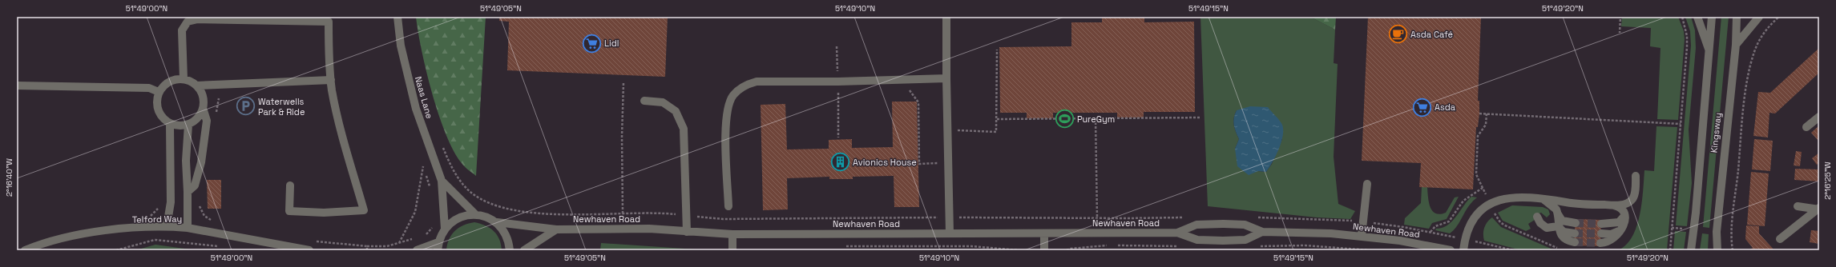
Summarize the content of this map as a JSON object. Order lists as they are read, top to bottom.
{
  "streets": {
    "street": [
      "Naas Lane",
      "Kingsway",
      "Telford Way",
      "Newhaven Road"
    ]
  },
  "places": {
    "cafe": ["Asda Café"],
    "supermarket": ["Lidl", "Asda"],
    "parking": ["Waterwells Park & Ride"],
    "sports": ["PureGym"],
    "building": ["Avionics House"]
  },
  "coordinates": [
    "51°49'00\"N",
    "51°49'05\"N",
    "51°49'10\"N",
    "51°49'15\"N",
    "51°49'20\"N",
    "2°16'40\"W",
    "2°16'25\"W"
  ]
}
